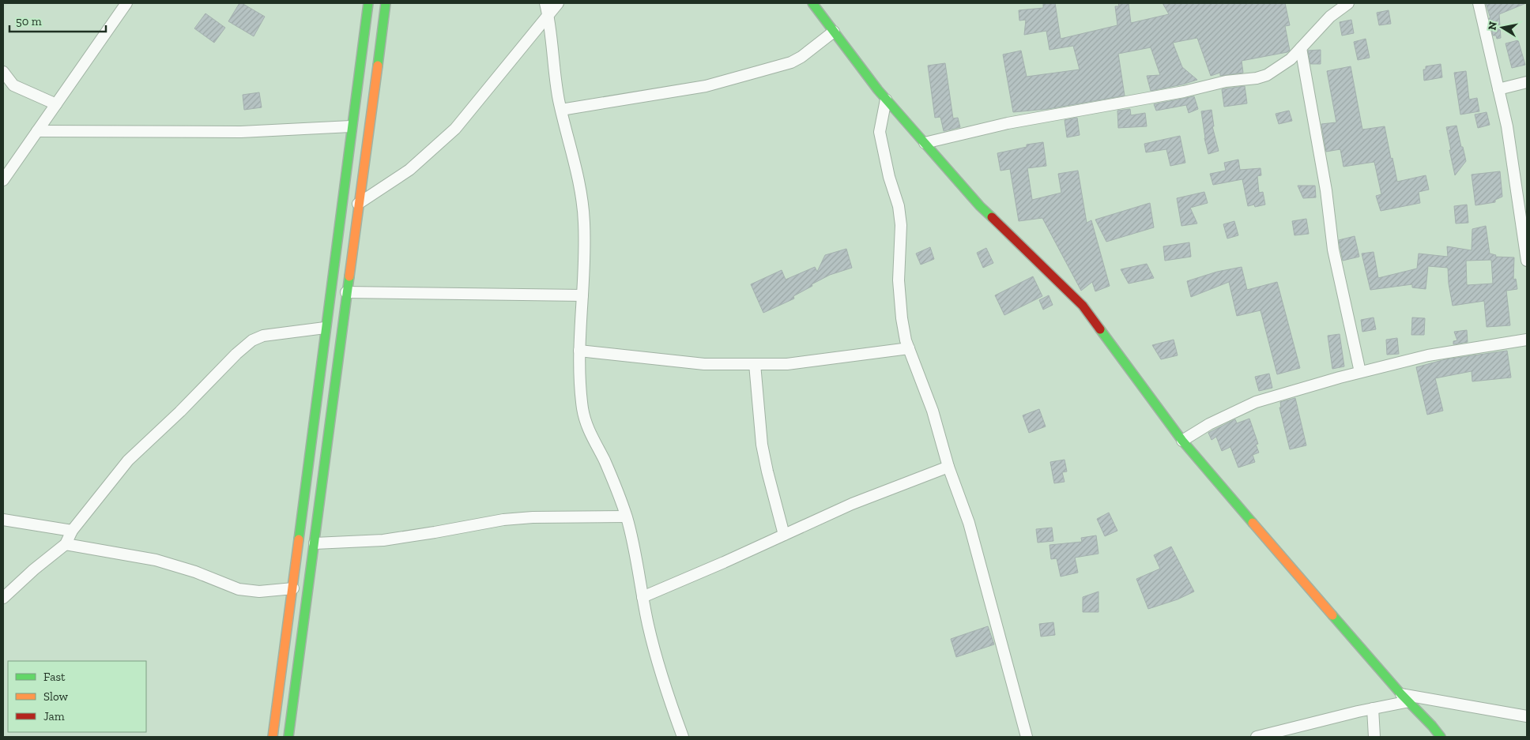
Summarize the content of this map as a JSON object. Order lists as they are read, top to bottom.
{
  "legend": ["Fast", "Slow", "Jam"],
  "scale_bar": "50 m",
  "north": "left"
}
